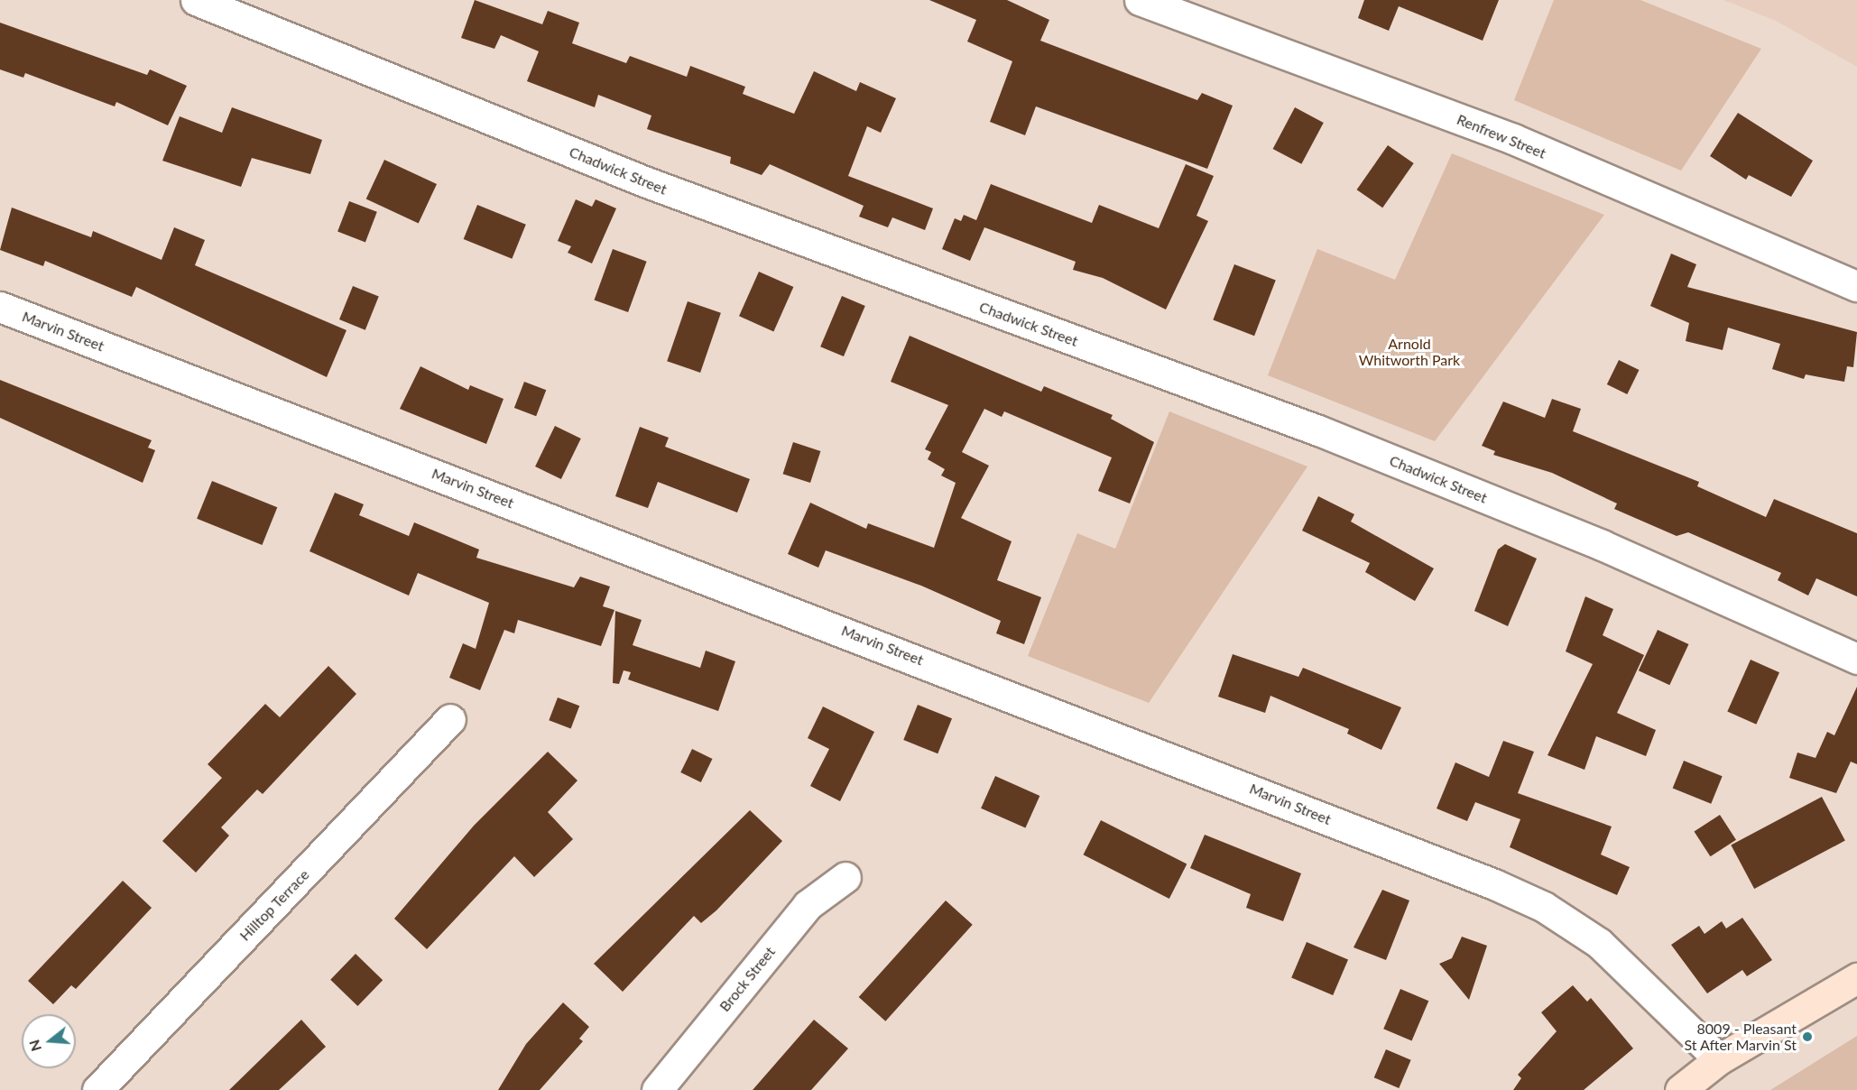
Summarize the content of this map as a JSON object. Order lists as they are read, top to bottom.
{
  "streets": {
    "street": [
      "Renfrew Street",
      "Chadwick Street",
      "Marvin Street",
      "Hilltop Terrace",
      "Brock Street"
    ]
  },
  "parks": ["Arnold Whitworth Park"],
  "places": ["8009 - Pleasant St After Marvin St"],
  "north": "left"
}
